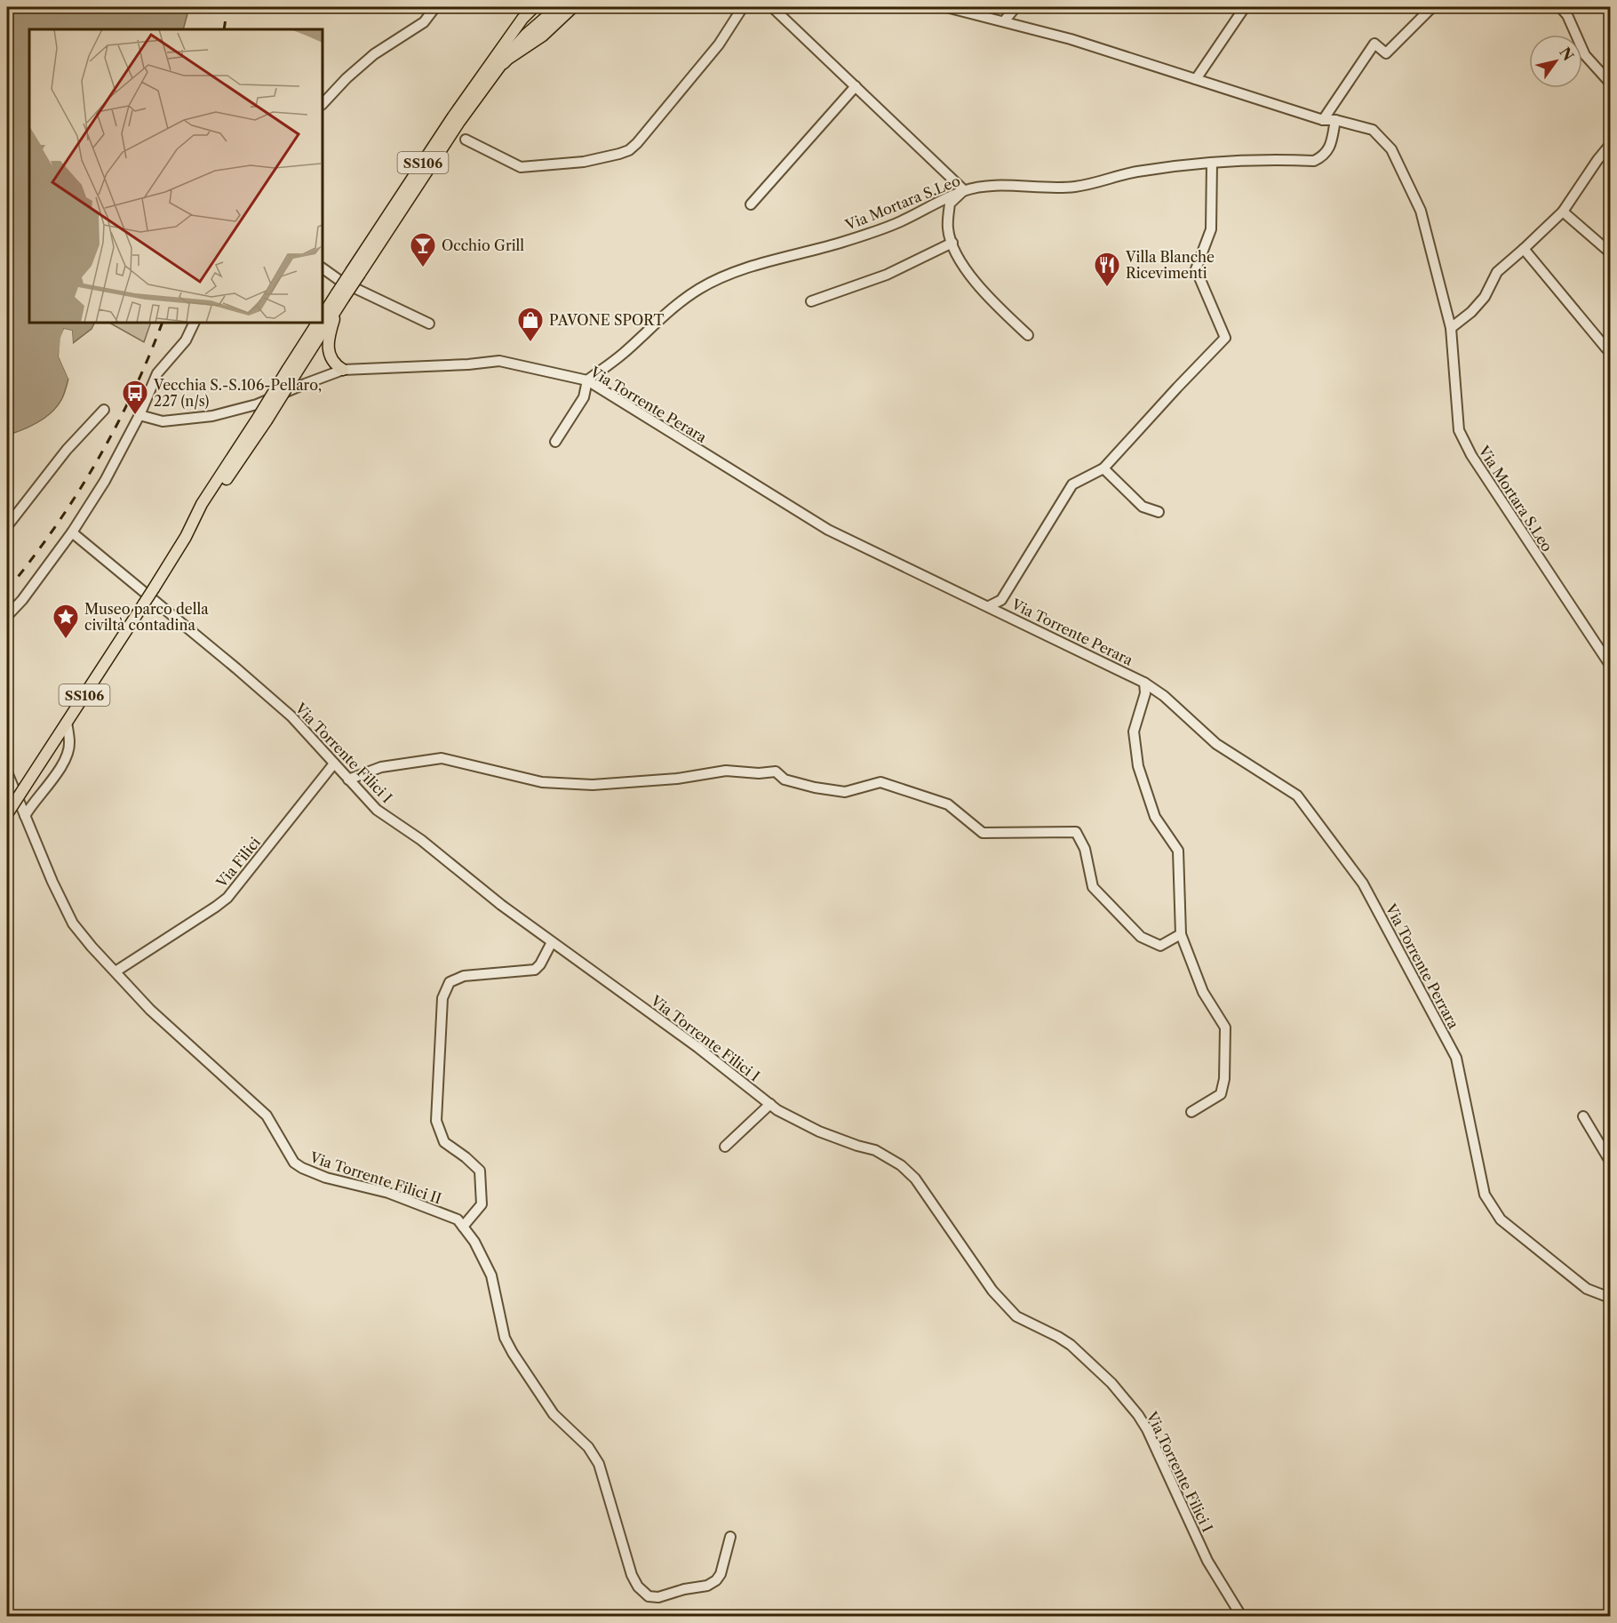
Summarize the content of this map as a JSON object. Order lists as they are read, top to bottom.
{
  "streets": {
    "highway": ["SS106"],
    "street": [
      "Via Mortara S.Leo",
      "Via Torrente Perara",
      "Via Torrente Filici I",
      "Via Filici",
      "Via Torrente Perrara",
      "Via Torrente Filici II"
    ]
  },
  "crossings": [
    ["Via Mortara S.Leo", "Via Torrente Perara"],
    ["Via Torrente Perara", "Via Torrente Perrara"],
    ["Via Torrente Filici I", "Via Filici"],
    ["Via Filici", "Via Torrente Filici II"]
  ],
  "places": {
    "bar": ["Occhio Grill"],
    "restaurant": ["Villa Blanche Ricevimenti"],
    "shop": ["PAVONE SPORT"],
    "bus stop": ["Vecchia S.-S.106-Pellaro, 227 (n/s)"],
    "place": ["Museo parco della civiltà contadina"]
  },
  "north": "top right"
}
